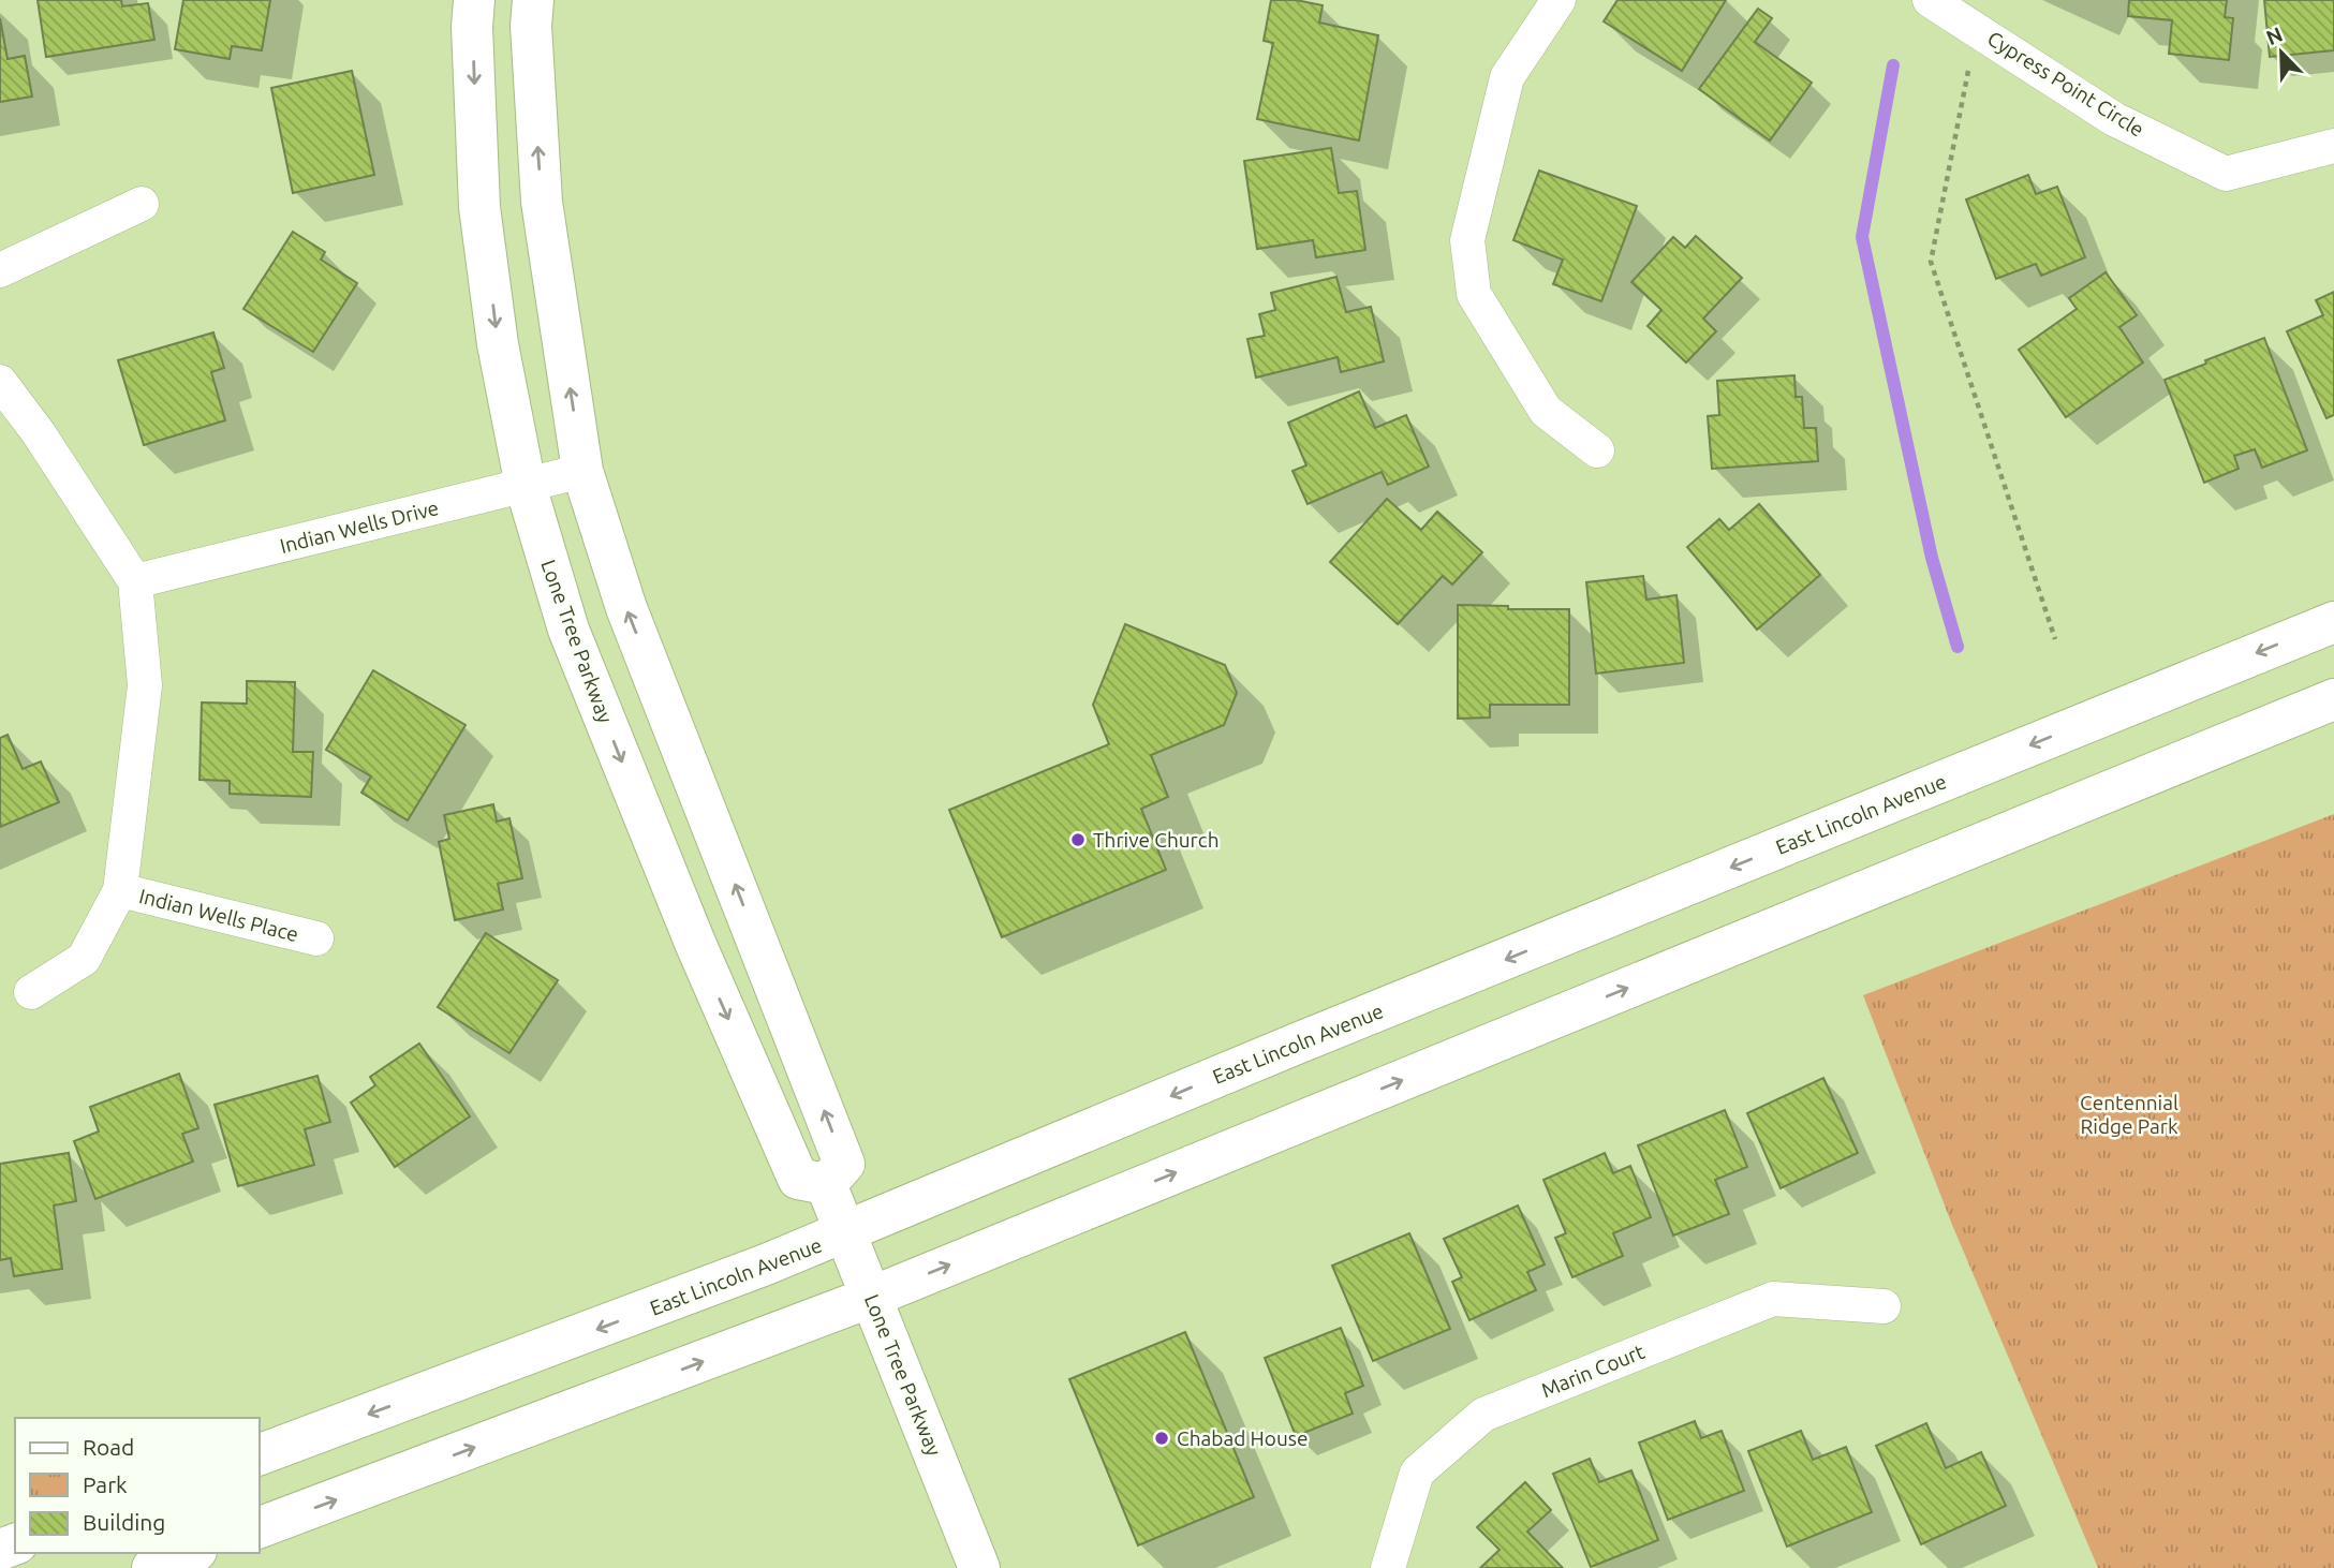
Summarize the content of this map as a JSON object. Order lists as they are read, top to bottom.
{
  "streets": {
    "main road": ["Lone Tree Parkway", "East Lincoln Avenue"],
    "street": [
      "Cypress Point Circle",
      "Indian Wells Drive",
      "Indian Wells Place",
      "Marin Court"
    ]
  },
  "crossings": [
    ["Indian Wells Drive", "Lone Tree Parkway"],
    ["Lone Tree Parkway", "East Lincoln Avenue"]
  ],
  "parks": ["Centennial Ridge Park"],
  "places": ["Thrive Church", "Chabad House"],
  "legend": ["Road", "Park", "Building"],
  "north": "top left"
}
